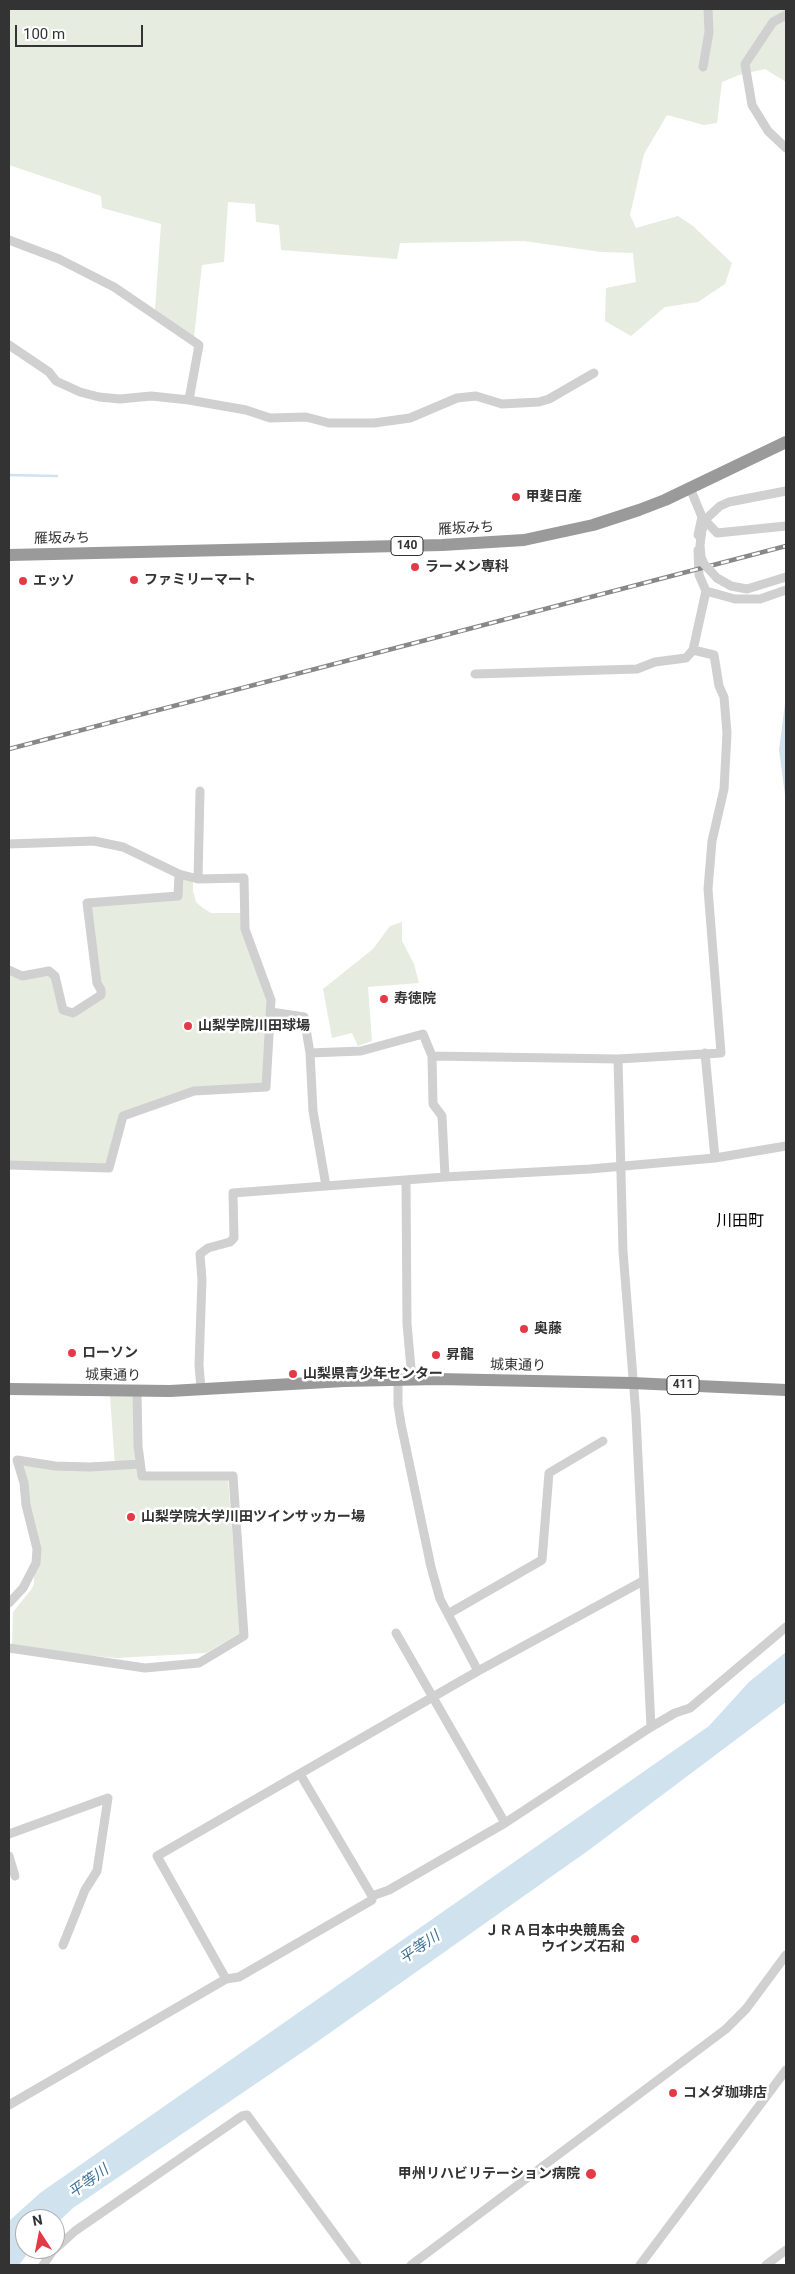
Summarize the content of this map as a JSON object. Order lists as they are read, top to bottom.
{
  "streets": {
    "highway": [
      "雁坂みち",
      "140",
      "城東通り",
      "411"
    ]
  },
  "districts": ["川田町"],
  "water": ["平等川"],
  "places": [
    "甲斐日産",
    "ラーメン専科",
    "ファミリーマート",
    "エッソ",
    "寿徳院",
    "山梨学院川田球場",
    "奥藤",
    "ローソン",
    "昇龍",
    "山梨県青少年センター",
    "山梨学院大学川田ツインサッカー場",
    "ＪＲＡ日本中央競馬会 ウインズ石和",
    "コメダ珈琲店",
    "甲州リハビリテーション病院"
  ],
  "scale_bar": "100 m",
  "north": "top"
}
